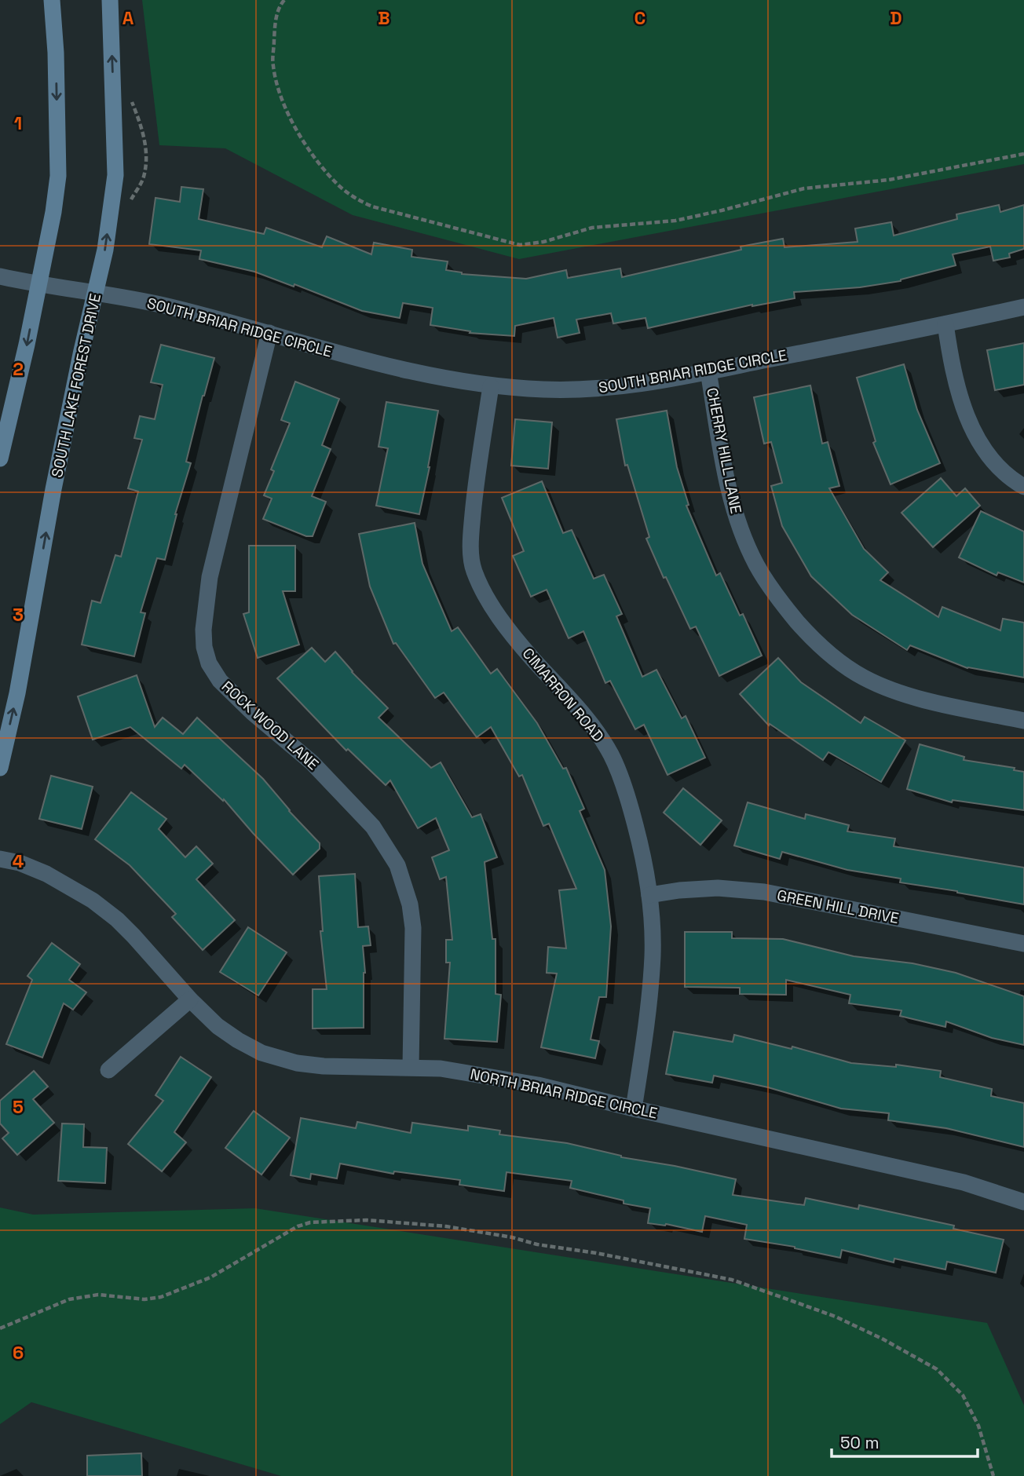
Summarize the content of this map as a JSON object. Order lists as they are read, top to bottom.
{
  "streets": {
    "main road": ["SOUTH LAKE FOREST DRIVE"],
    "street": [
      "SOUTH BRIAR RIDGE CIRCLE",
      "CHERRY HILL LANE",
      "CIMARRON ROAD",
      "ROCK WOOD LANE",
      "GREEN HILL DRIVE",
      "NORTH BRIAR RIDGE CIRCLE"
    ]
  },
  "crossings": [
    ["SOUTH BRIAR RIDGE CIRCLE", "SOUTH LAKE FOREST DRIVE"],
    ["SOUTH BRIAR RIDGE CIRCLE", "CHERRY HILL LANE"],
    ["SOUTH BRIAR RIDGE CIRCLE", "CIMARRON ROAD"],
    ["SOUTH BRIAR RIDGE CIRCLE", "ROCK WOOD LANE"],
    ["CIMARRON ROAD", "GREEN HILL DRIVE"],
    ["CIMARRON ROAD", "NORTH BRIAR RIDGE CIRCLE"],
    ["ROCK WOOD LANE", "NORTH BRIAR RIDGE CIRCLE"]
  ],
  "scale_bar": "50 m",
  "grid": {
    "columns": [
      "A",
      "B",
      "C",
      "D"
    ],
    "rows": [
      "1",
      "2",
      "3",
      "4",
      "5",
      "6"
    ]
  }
}
